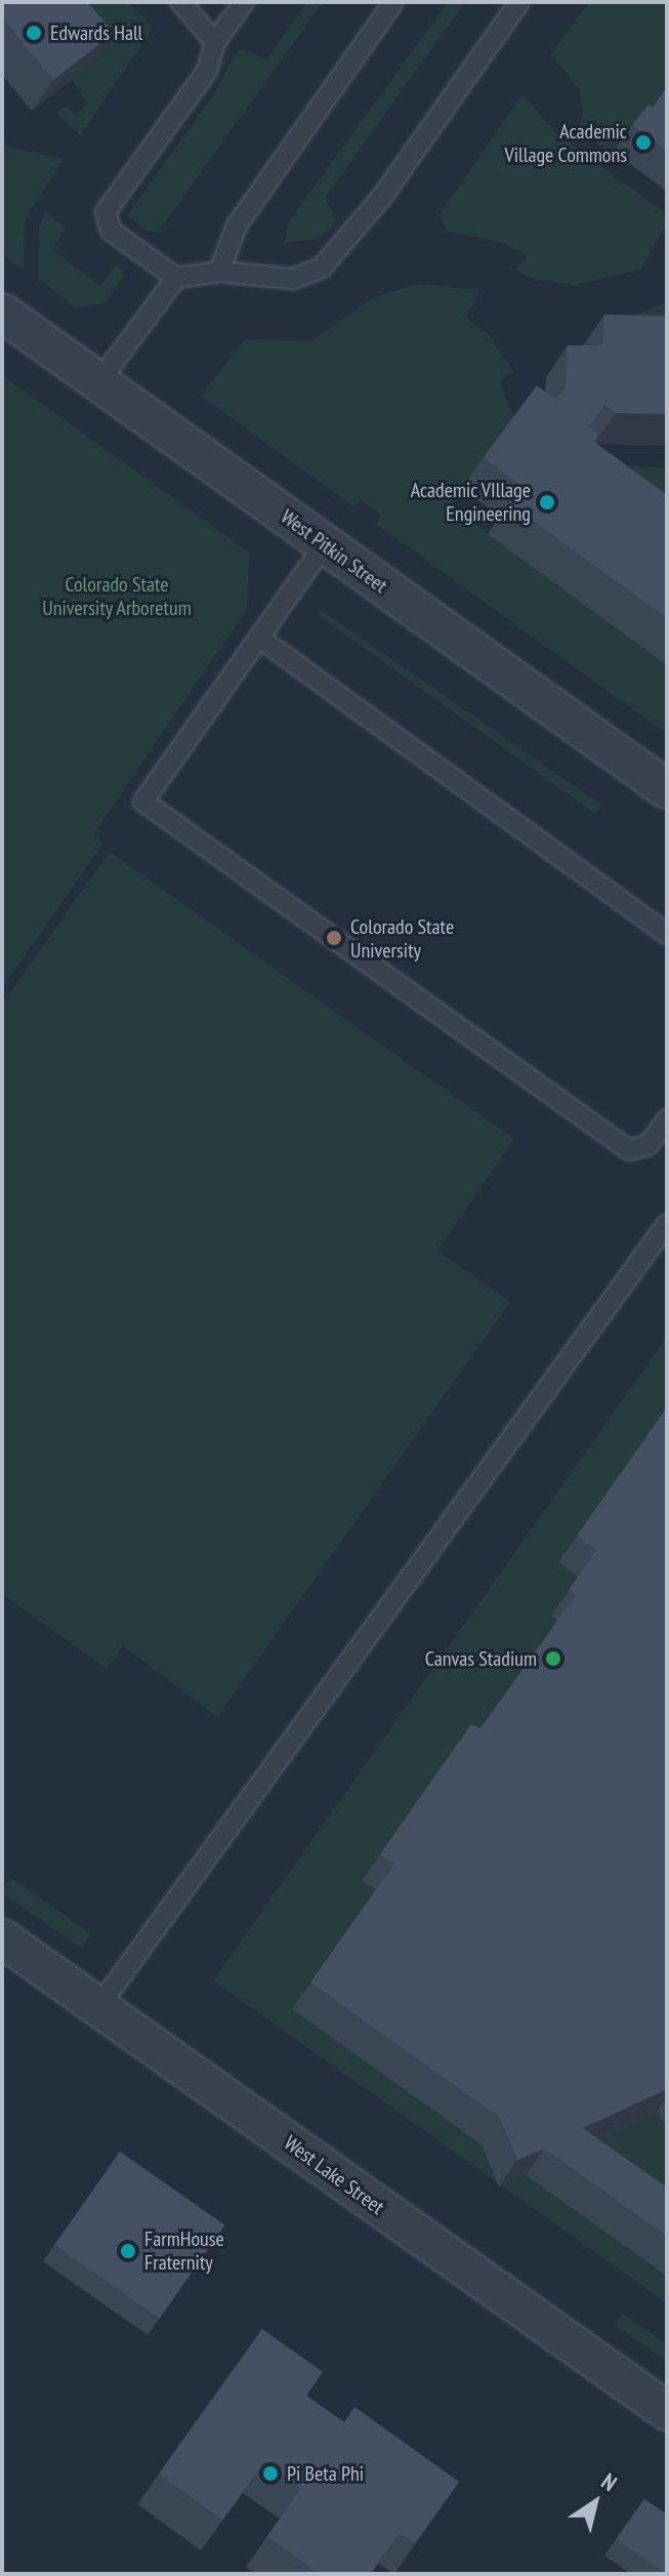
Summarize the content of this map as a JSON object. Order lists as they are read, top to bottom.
{
  "streets": {
    "street": ["West Pitkin Street", "West Lake Street"]
  },
  "parks": ["Colorado State University Arboretum"],
  "places": [
    "Edwards Hall",
    "Academic Village Commons",
    "Academic VIllage Engineering",
    "Colorado State University",
    "Canvas Stadium",
    "FarmHouse Fraternity",
    "Pi Beta Phi"
  ],
  "north": "top right"
}
